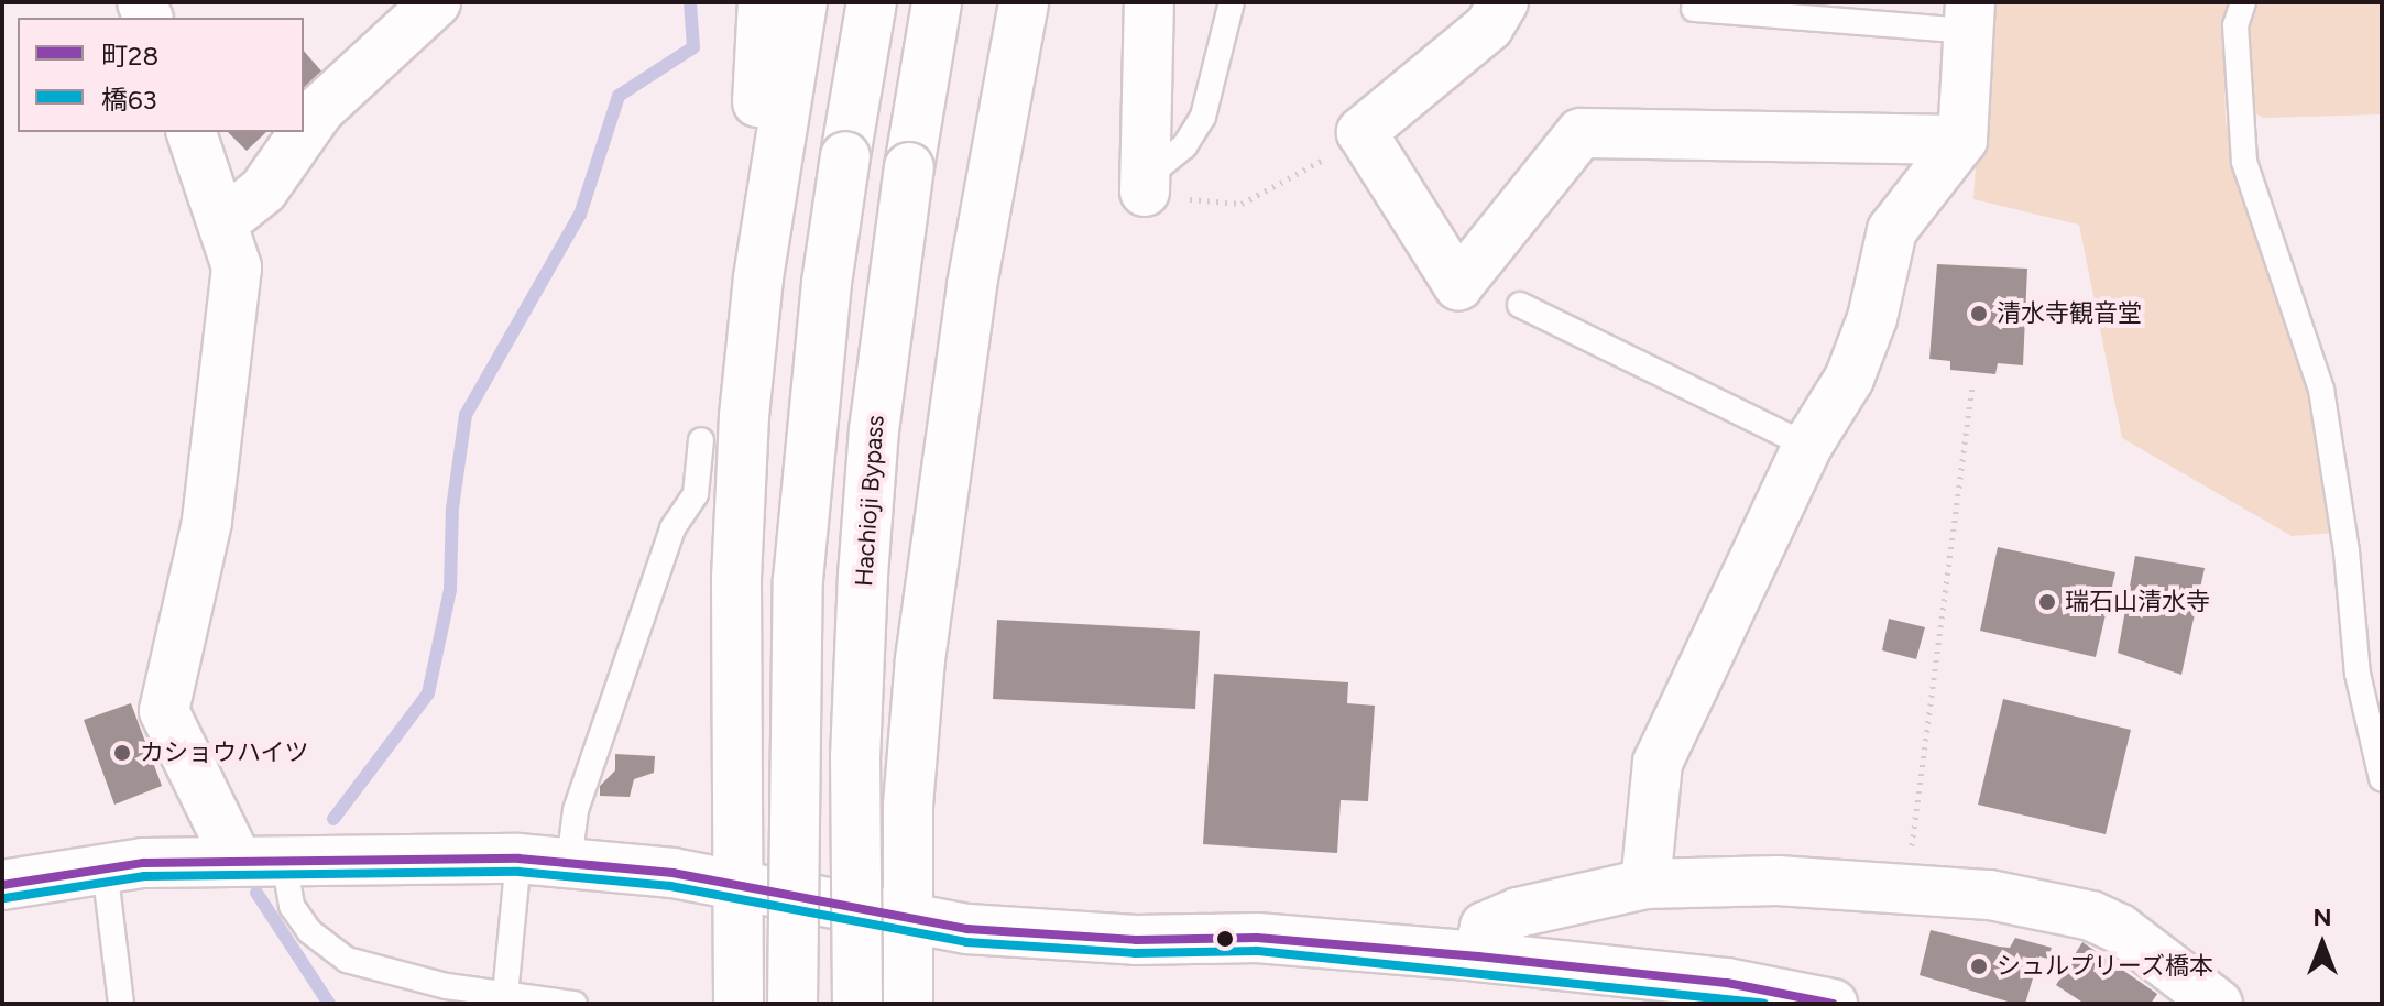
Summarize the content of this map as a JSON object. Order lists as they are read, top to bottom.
{
  "streets": {
    "main road": ["Hachioji Bypass"]
  },
  "places": [
    "清水寺観音堂",
    "瑞石山清水寺",
    "カショウハイツ",
    "シュルプリーズ橋本"
  ],
  "lines": ["transit line 町28", "transit line 橋63"],
  "legend": ["町28", "橋63"],
  "north": "top"
}
